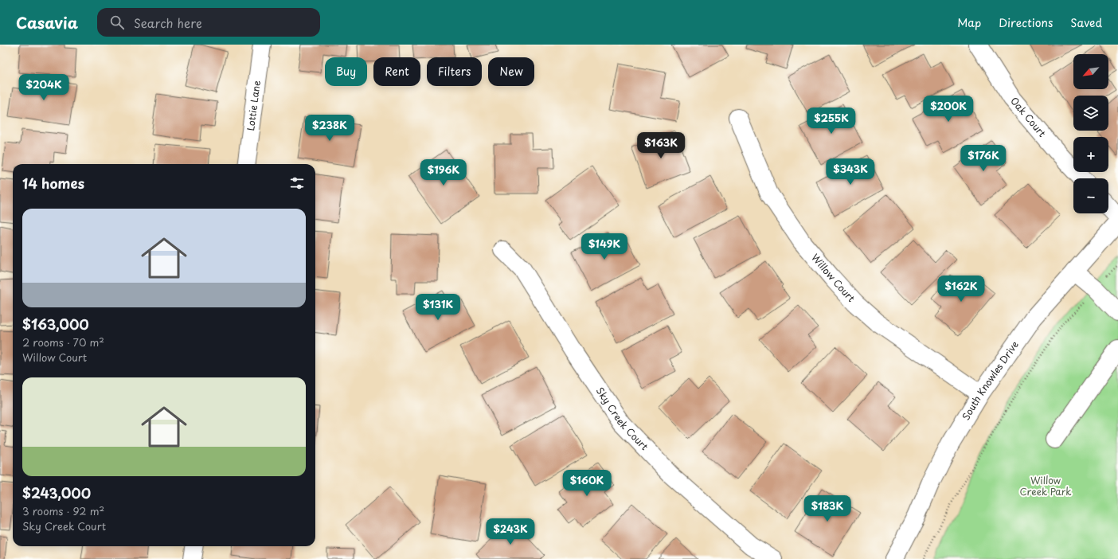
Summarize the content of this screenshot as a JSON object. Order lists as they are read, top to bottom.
{
  "streets": {
    "street": [
      "Lottie Lane",
      "Oak Court",
      "Willow Court",
      "South Knowles Drive",
      "Sky Creek Court"
    ]
  },
  "crossings": [
    ["Willow Court", "South Knowles Drive"]
  ],
  "parks": ["Willow Creek Park"],
  "north": "bottom left",
  "page": {
    "header": "Casavia",
    "search": "Search here",
    "nav": ["Map", "Directions", "Saved"],
    "map_buttons": ["+", "−"],
    "chip": [
      "Buy",
      "Rent",
      "Filters",
      "New"
    ],
    "price": [
      "$204K",
      "$200K",
      "$255K",
      "$238K",
      "$163K",
      "$176K",
      "$343K",
      "$196K",
      "$149K",
      "$162K",
      "$131K",
      "$160K",
      "$183K",
      "$243K"
    ],
    "heading": "14 homes",
    "list": [
      {
        "name": "$163,000",
        "note": "2 rooms · 70 m² · Willow Court"
      },
      {
        "name": "$243,000",
        "note": "3 rooms · 92 m² · Sky Creek Court"
      }
    ]
  }
}
